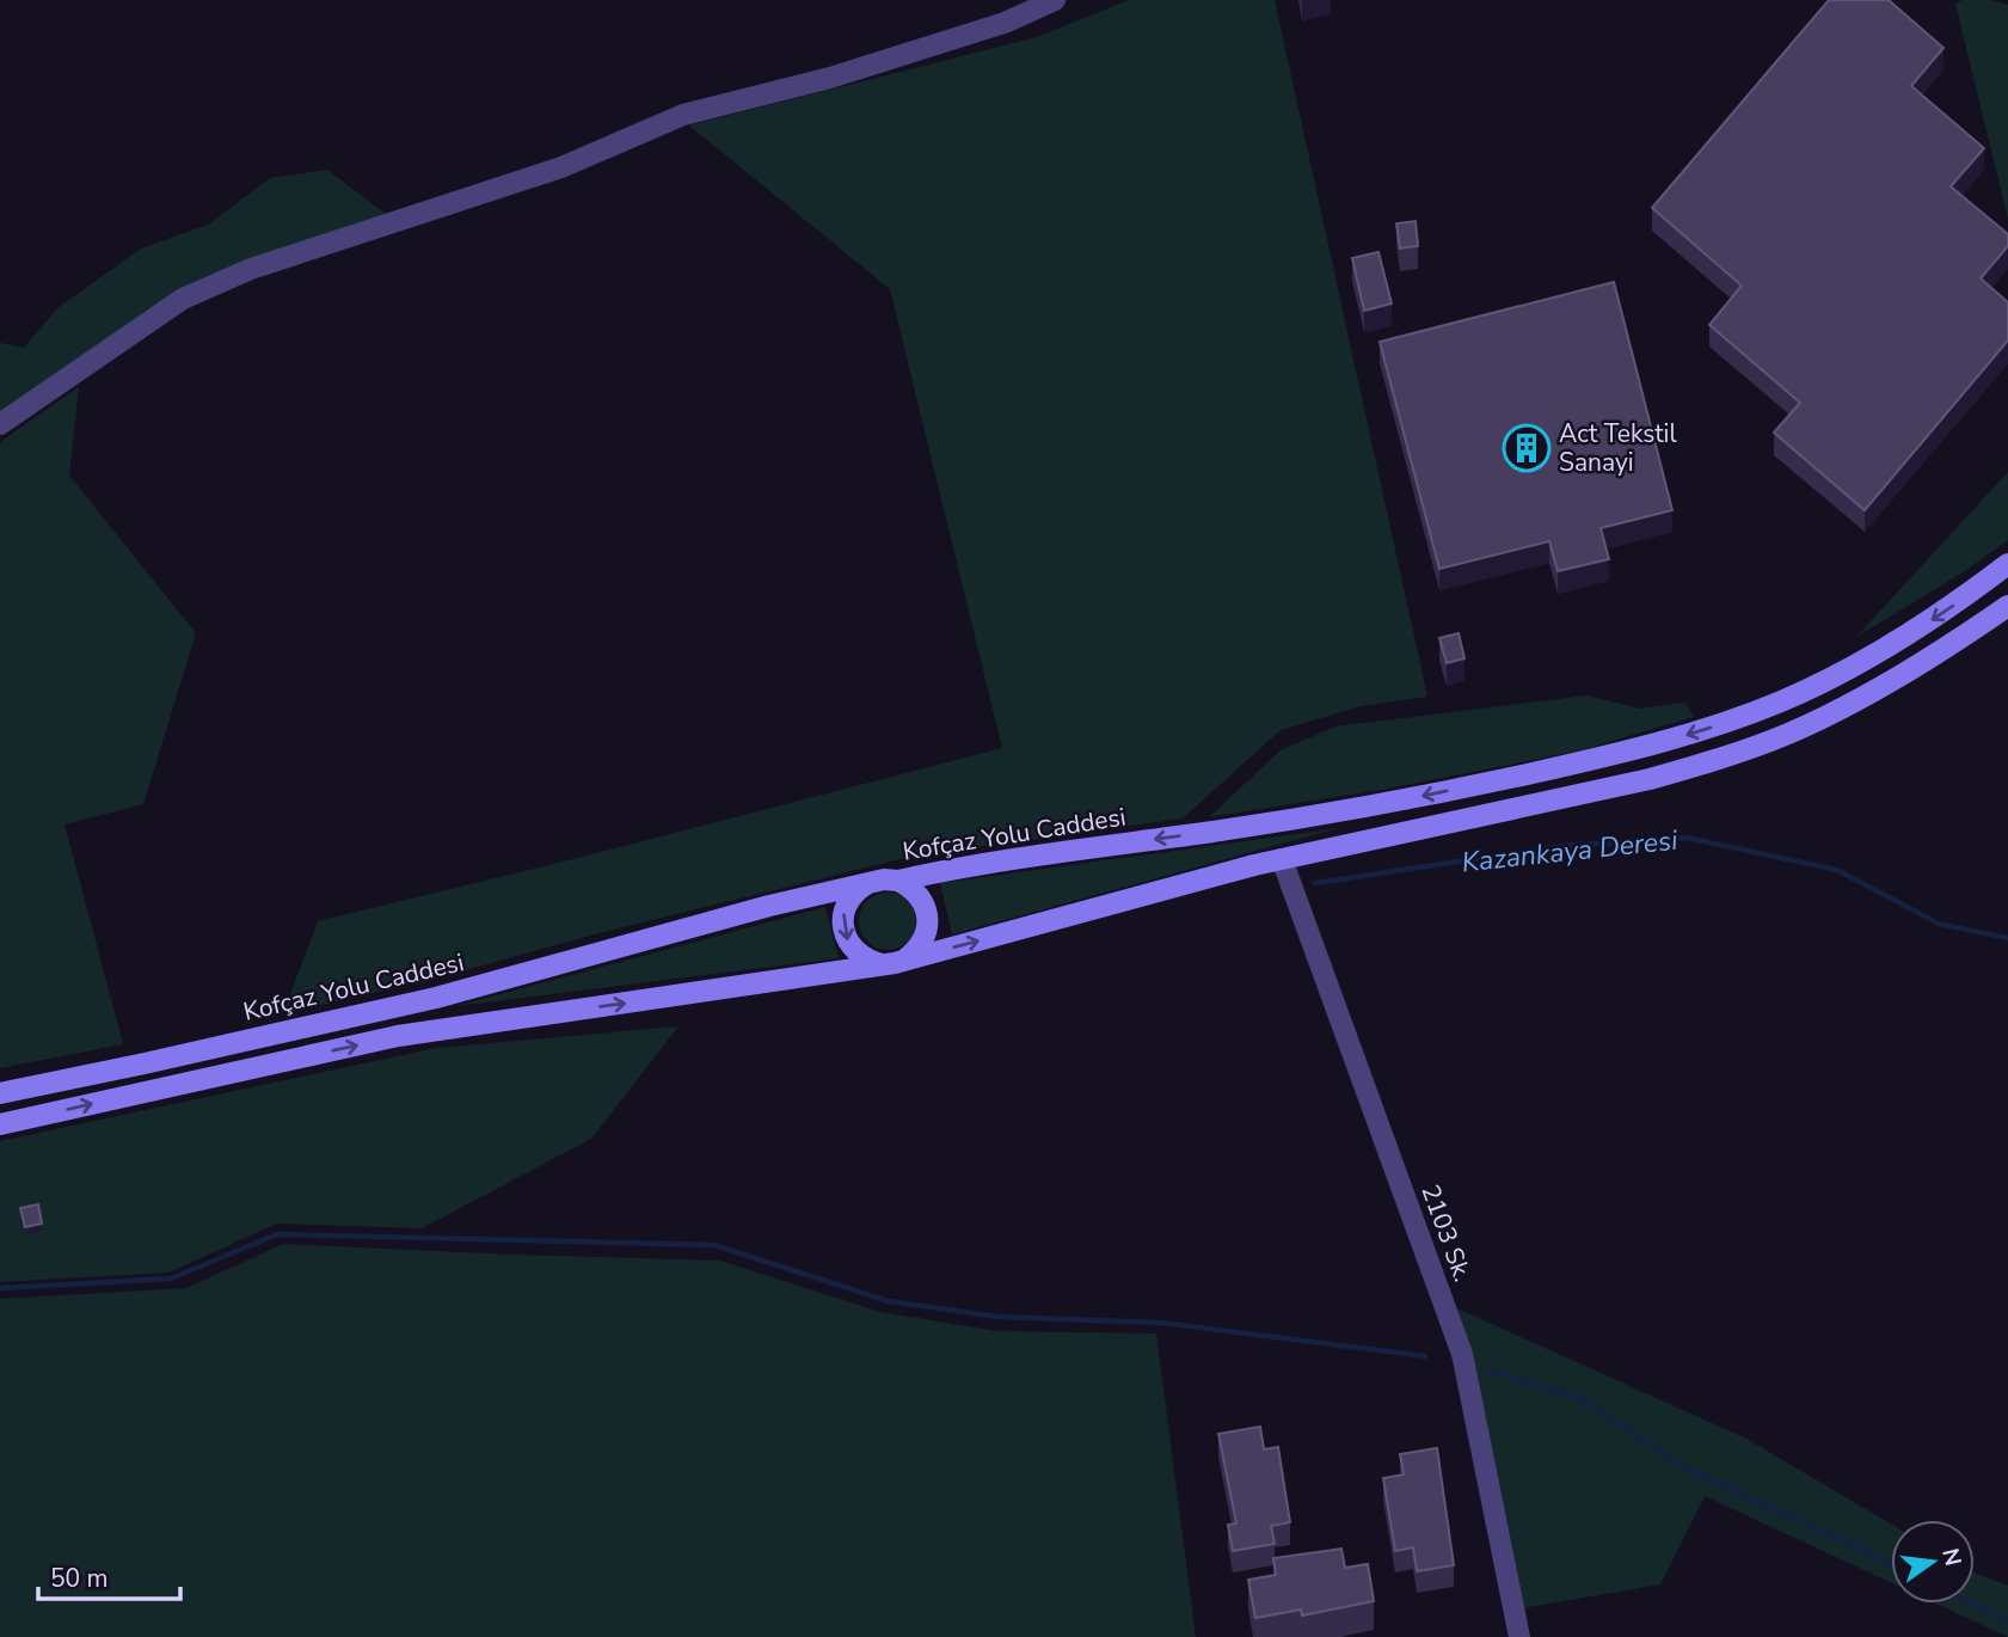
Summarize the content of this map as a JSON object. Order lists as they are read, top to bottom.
{
  "streets": {
    "main road": ["Kofçaz Yolu Caddesi"],
    "street": ["2103 Sk."]
  },
  "water": ["Kazankaya Deresi"],
  "places": {
    "building": ["Act Tekstil Sanayi"]
  },
  "scale_bar": "50 m",
  "north": "right"
}
